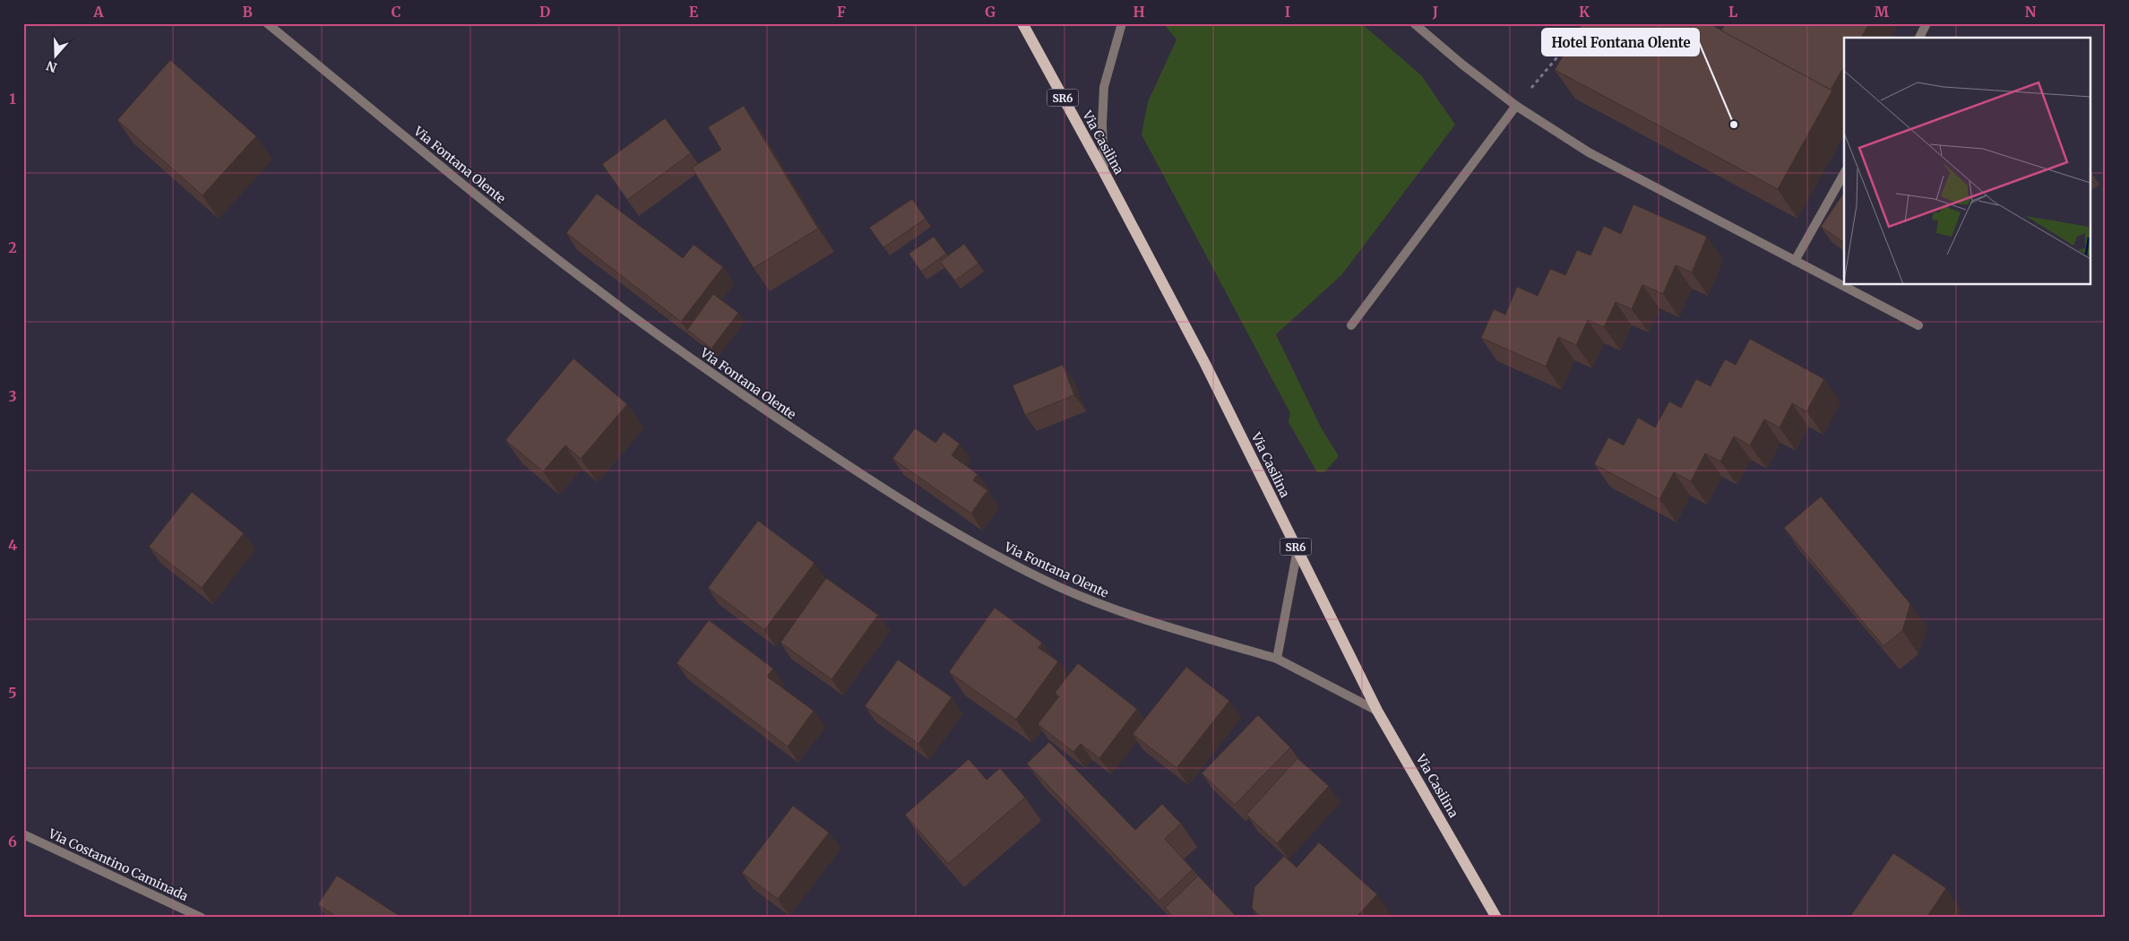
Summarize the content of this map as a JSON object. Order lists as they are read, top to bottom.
{
  "streets": {
    "main road": ["SR6", "Via Casilina"],
    "street": ["Via Fontana Olente", "Via Costantino Caminada"]
  },
  "crossings": [
    ["Via Casilina", "Via Fontana Olente"]
  ],
  "places": ["Hotel Fontana Olente"],
  "north": "bottom",
  "grid": {
    "columns": [
      "A",
      "B",
      "C",
      "D",
      "E",
      "F",
      "G",
      "H",
      "I",
      "J",
      "K",
      "L",
      "M",
      "N"
    ],
    "rows": [
      "1",
      "2",
      "3",
      "4",
      "5",
      "6"
    ]
  }
}
